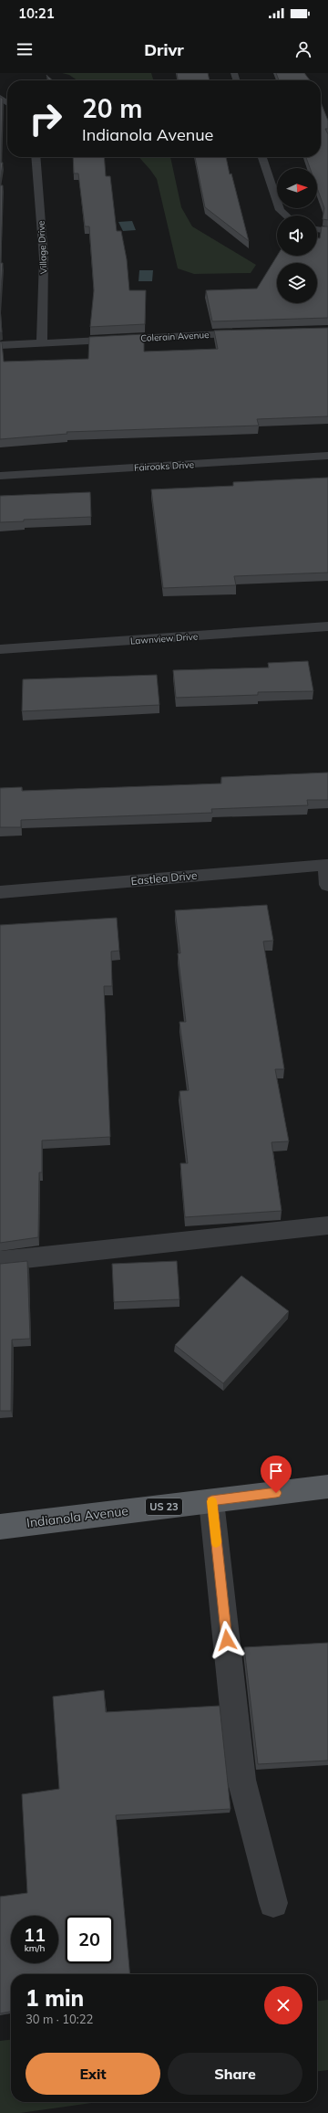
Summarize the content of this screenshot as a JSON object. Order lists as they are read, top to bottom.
{
  "streets": {
    "main road": ["US 23", "Indianola Avenue"],
    "street": [
      "Village Drive",
      "Colerain Avenue",
      "Fairoaks Drive",
      "Lawnview Drive",
      "Eastlea Drive"
    ]
  },
  "crossings": [
    ["Village Drive", "Colerain Avenue"]
  ],
  "north": "right",
  "page": {
    "status": "10:21",
    "header": "Drivr",
    "turn": ["20 m", "Indianola Avenue"],
    "speed": "11 km/h",
    "limit": "20",
    "heading": ["1 min", "30 m · 10:22"],
    "buttons": ["Exit", "Share"]
  }
}
